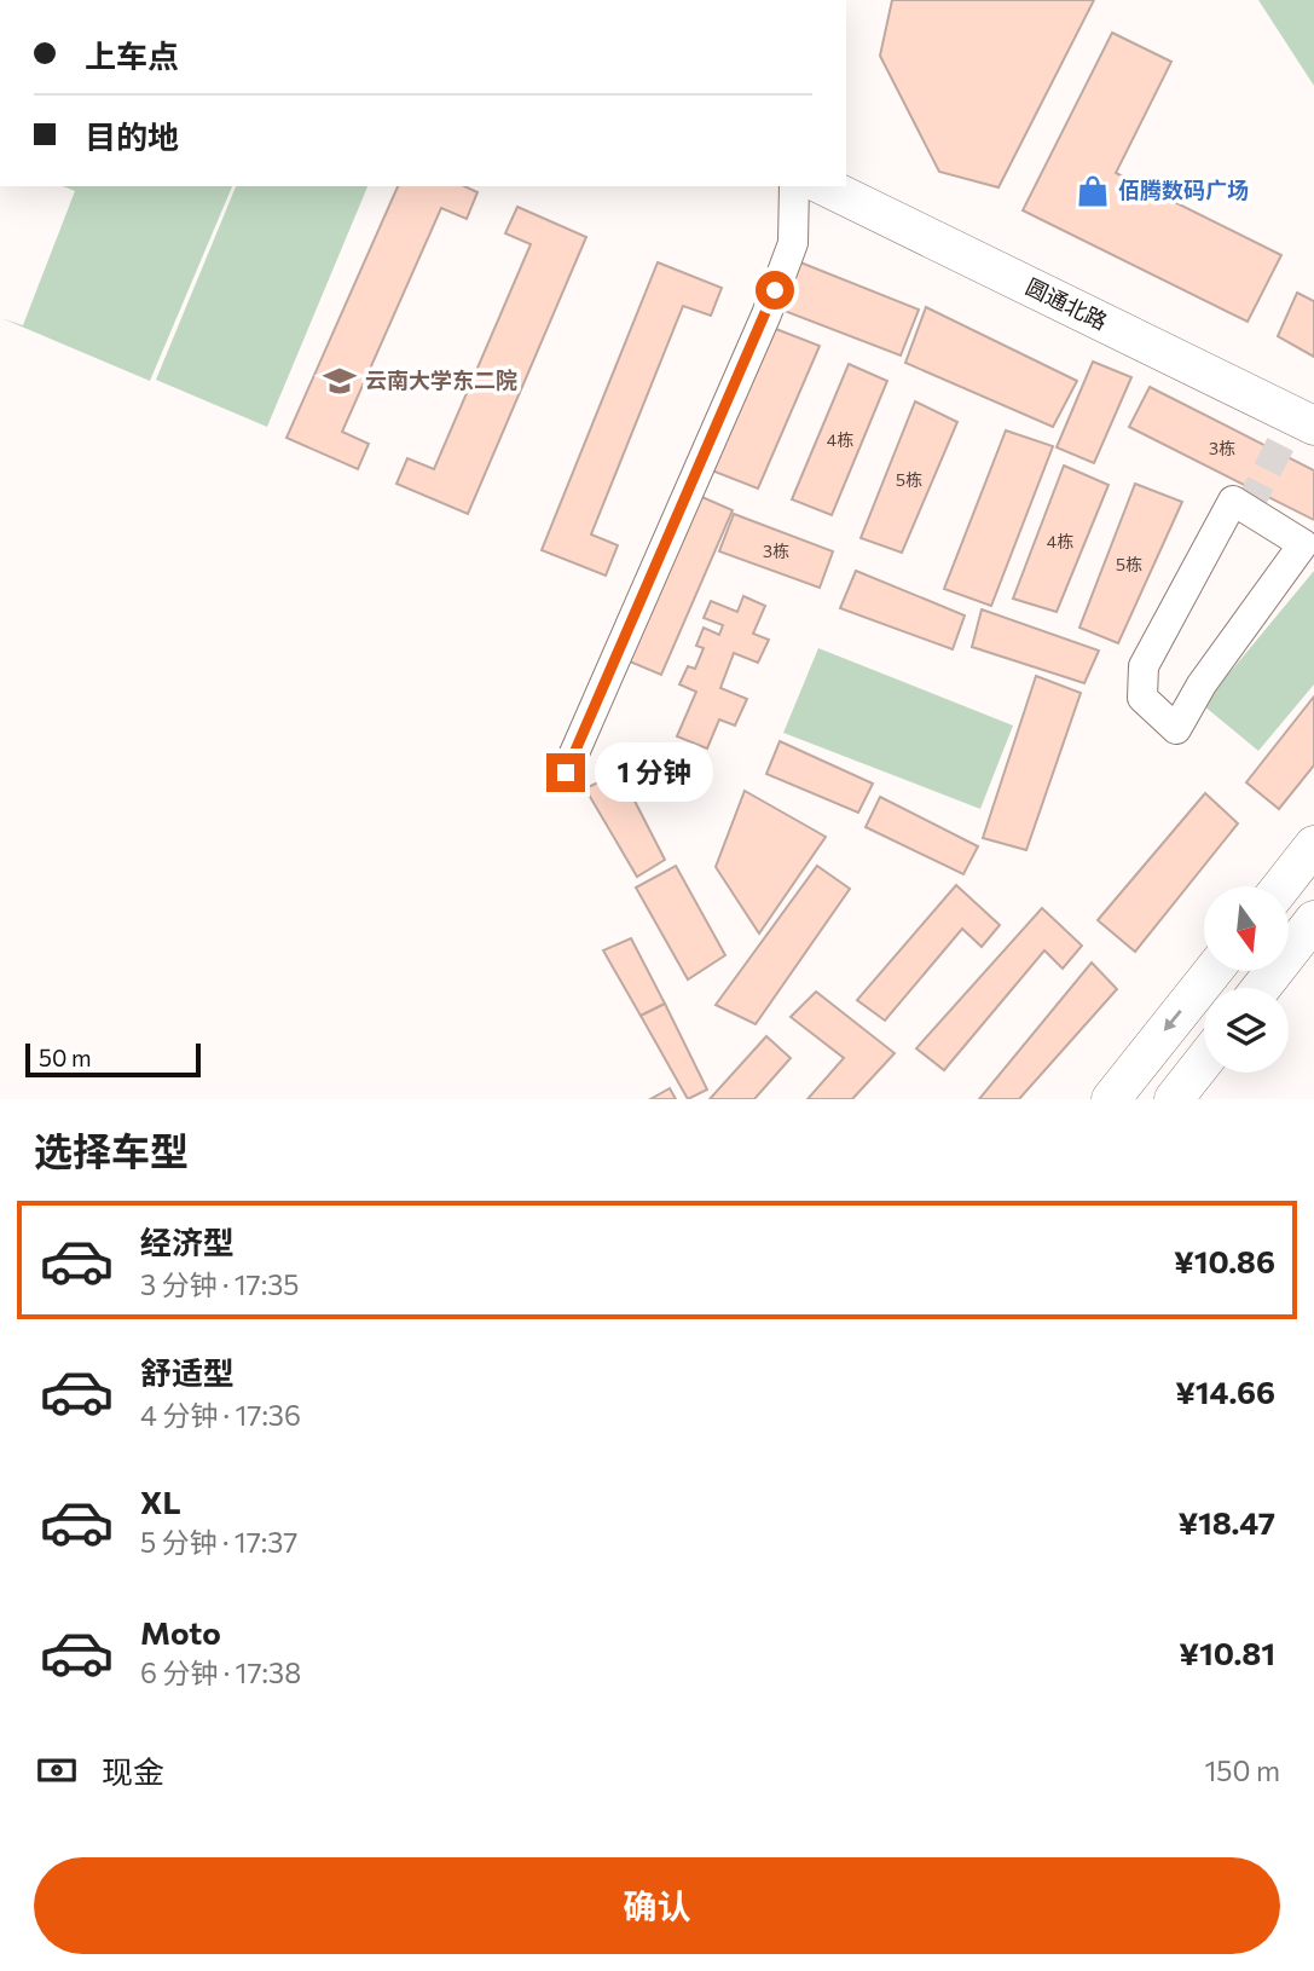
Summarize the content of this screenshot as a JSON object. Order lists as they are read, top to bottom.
{
  "streets": {
    "main road": ["圆通北路"]
  },
  "places": {
    "shop": ["佰腾数码广场"],
    "school or university": ["云南大学东二院"]
  },
  "house_numbers": [
    "4栋",
    "3栋",
    "5栋",
    "4栋",
    "3栋",
    "5栋"
  ],
  "scale_bar": "50 m",
  "north": "bottom",
  "page": {
    "banner": ["上车点", "目的地"],
    "bubble": "1 分钟",
    "scale": "50 m",
    "heading": "选择车型",
    "list": [
      {
        "name": "经济型",
        "note": "3 分钟 · 17:35",
        "value": "¥10.86"
      },
      {
        "name": "舒适型",
        "note": "4 分钟 · 17:36",
        "value": "¥14.66"
      },
      {
        "name": "XL",
        "note": "5 分钟 · 17:37",
        "value": "¥18.47"
      },
      {
        "name": "Moto",
        "note": "6 分钟 · 17:38",
        "value": "¥10.81"
      }
    ],
    "pay": ["现金", "150 m"],
    "buttons": "确认"
  }
}
